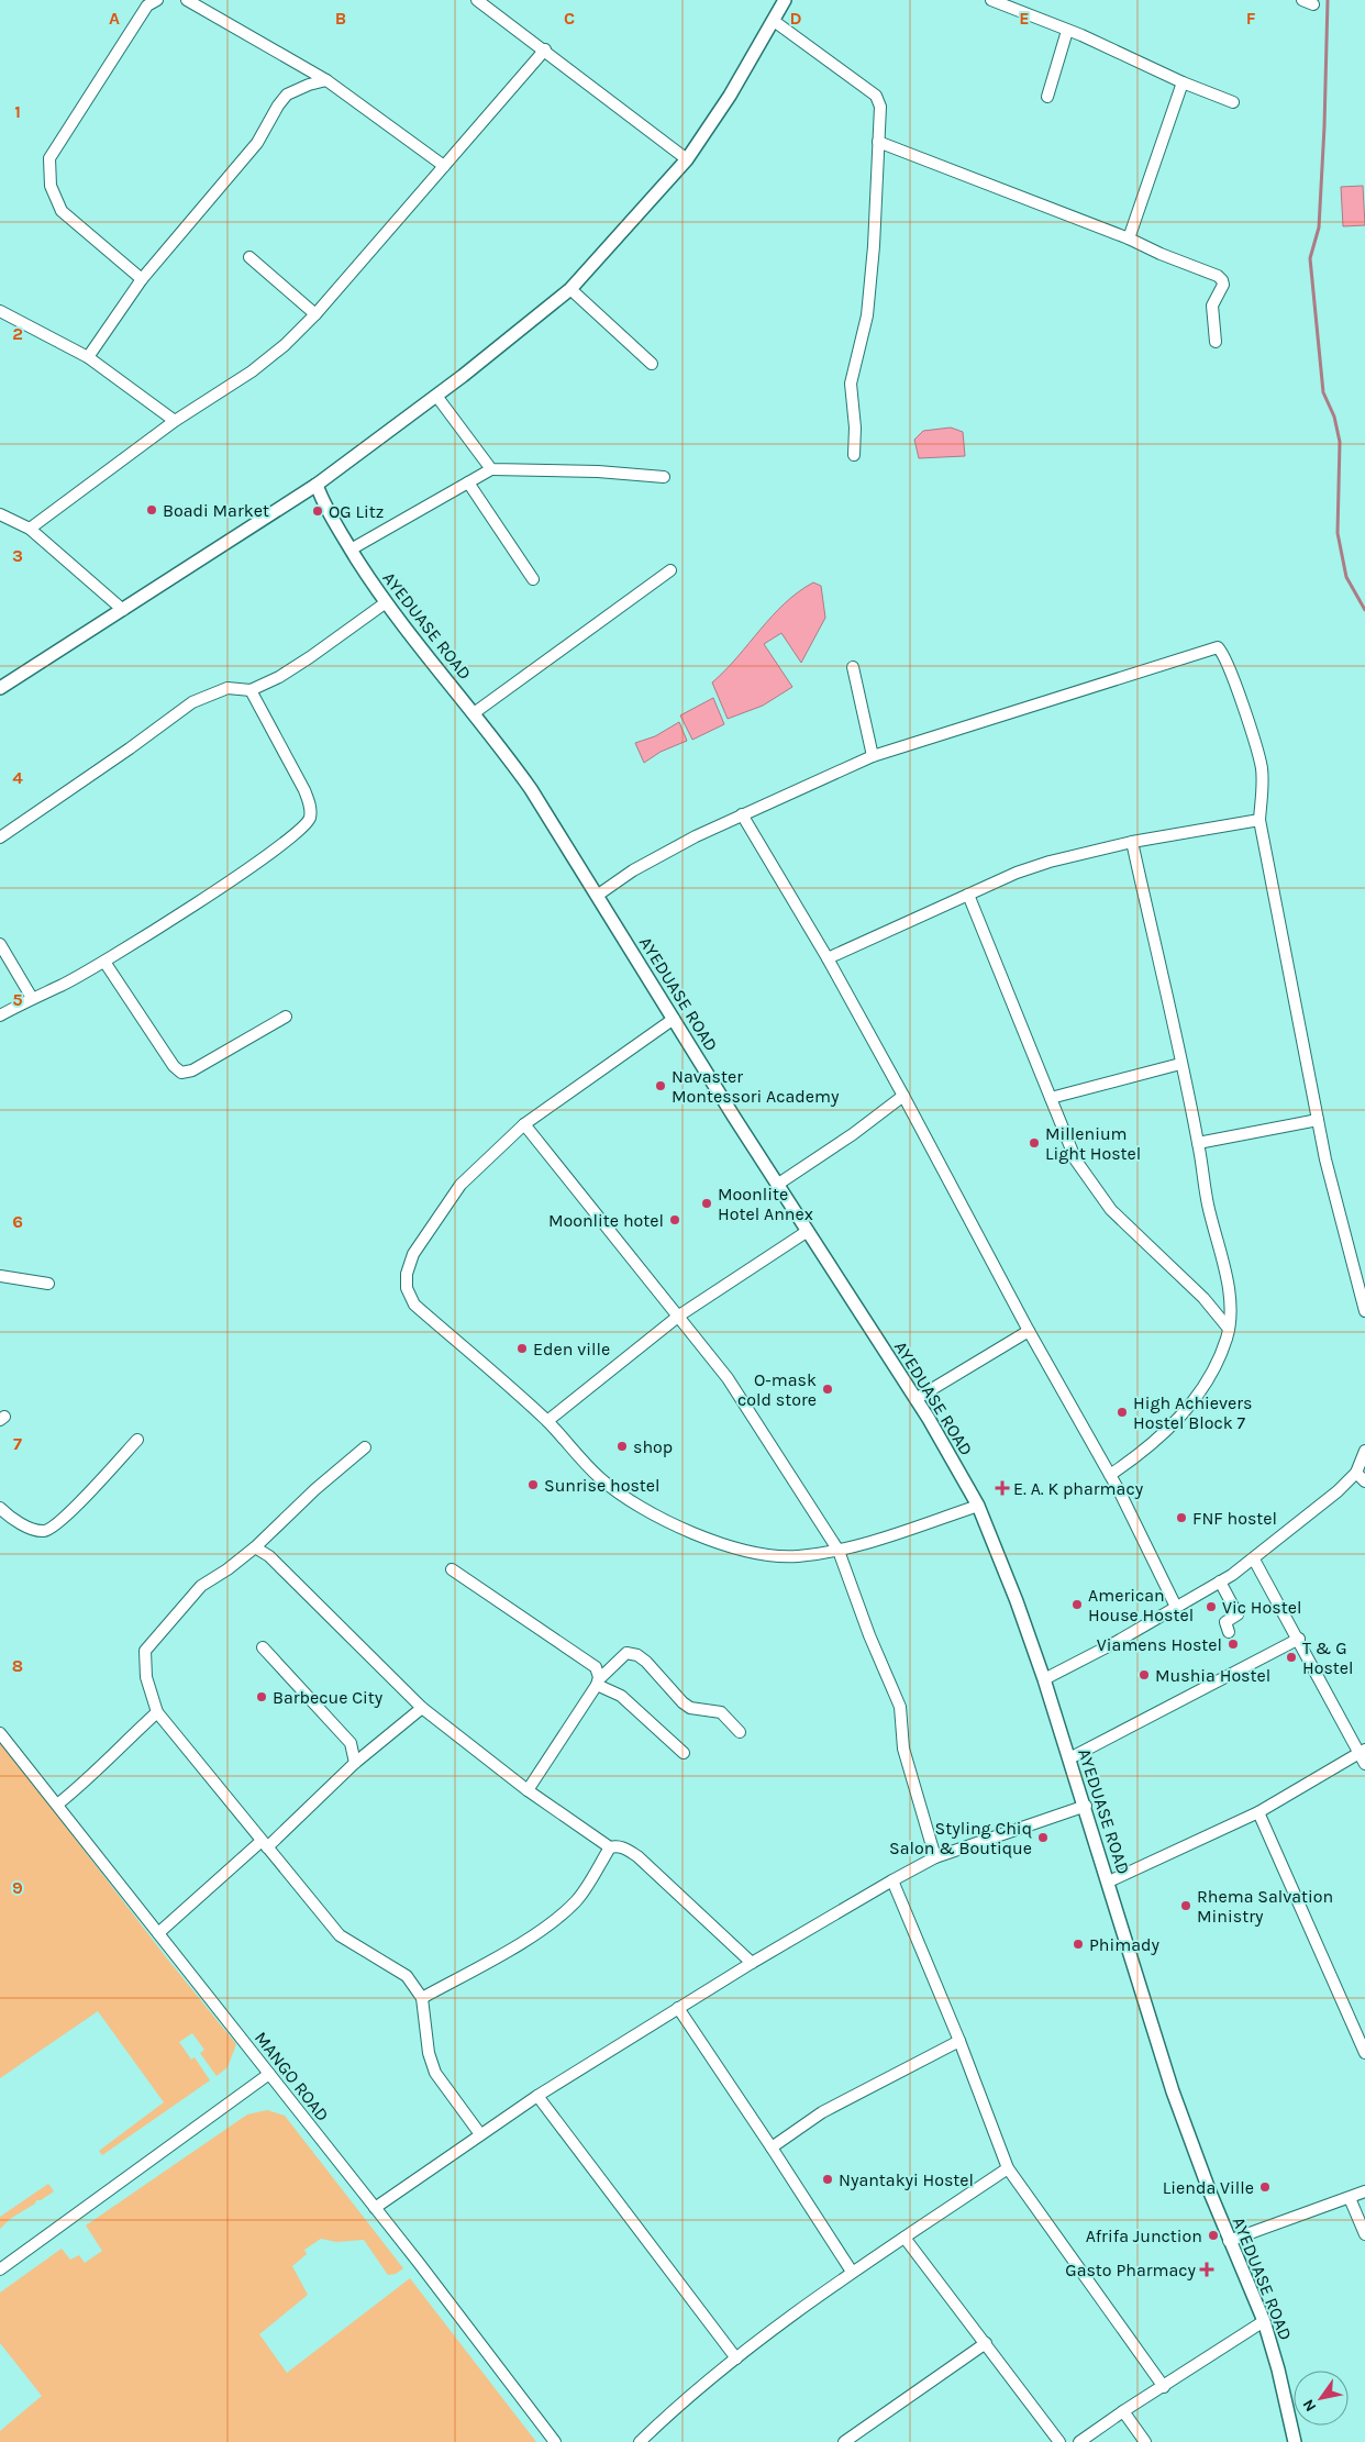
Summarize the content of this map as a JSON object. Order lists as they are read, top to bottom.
{
  "streets": {
    "street": ["AYEDUASE ROAD", "MANGO ROAD"]
  },
  "places": {
    "other": [
      "Boadi Market",
      "OG Litz",
      "Navaster Montessori Academy",
      "Millenium Light Hostel",
      "Moonlite Hotel Annex",
      "Moonlite hotel",
      "Eden ville",
      "O-mask cold store",
      "High Achievers Hostel Block 7",
      "shop",
      "Sunrise hostel",
      "FNF hostel",
      "American House Hostel",
      "Vic Hostel",
      "Viamens Hostel",
      "T & G Hostel",
      "Mushia Hostel",
      "Barbecue City",
      "Styling Chiq Salon & Boutique",
      "Rhema Salvation Ministry",
      "Phimady",
      "Nyantakyi Hostel",
      "Lienda Ville",
      "Afrifa Junction"
    ],
    "health": ["E. A. K pharmacy", "Gasto Pharmacy"]
  },
  "north": "bottom left",
  "grid": {
    "columns": [
      "A",
      "B",
      "C",
      "D",
      "E",
      "F"
    ],
    "rows": [
      "1",
      "2",
      "3",
      "4",
      "5",
      "6",
      "7",
      "8",
      "9"
    ]
  }
}
